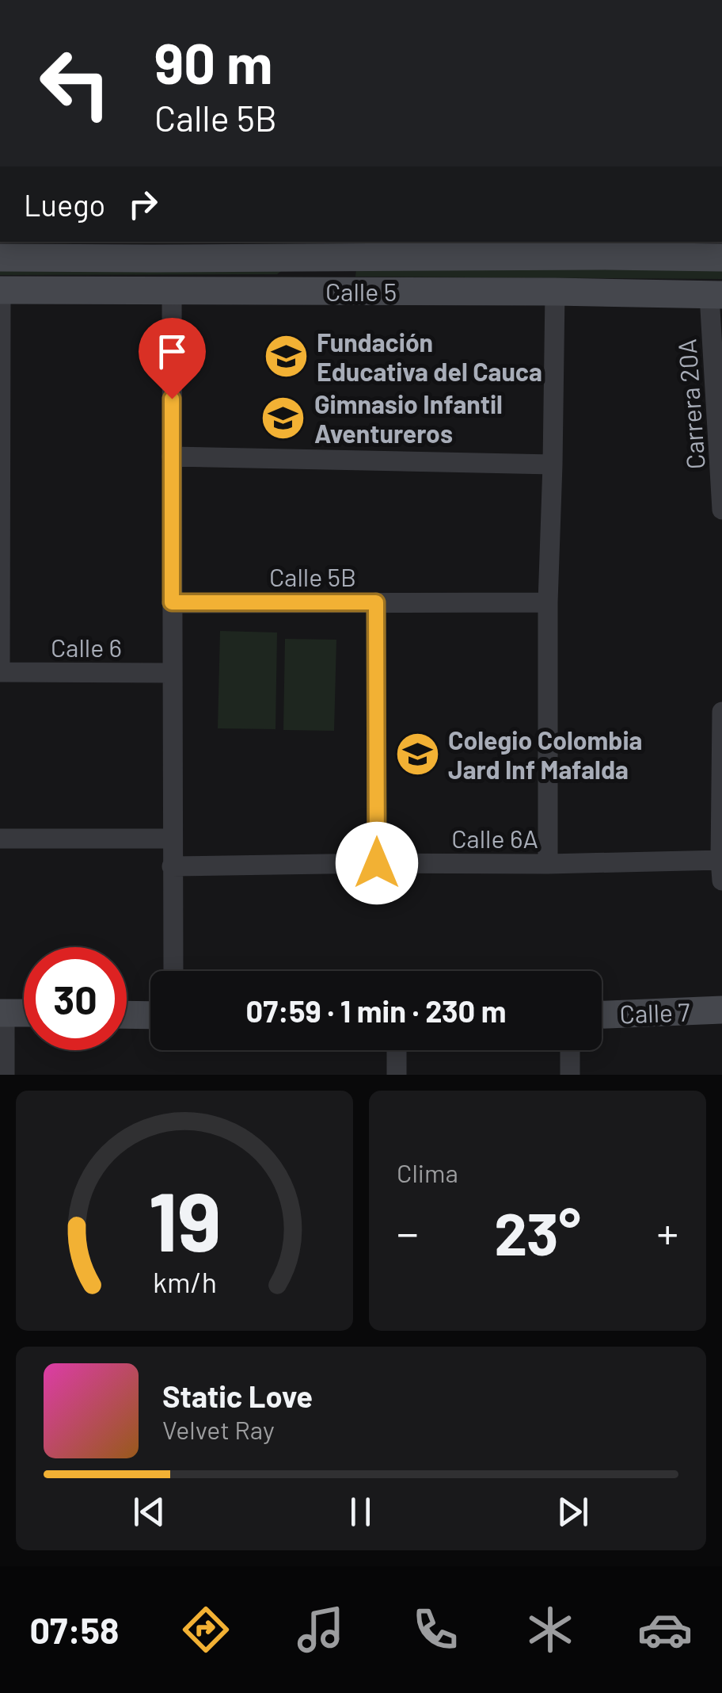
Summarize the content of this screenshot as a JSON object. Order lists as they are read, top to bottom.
{
  "streets": {
    "main road": ["Calle 5", "Calle 7"],
    "street": [
      "Carrera 20A",
      "Calle 5B",
      "Calle 6",
      "Calle 6A"
    ]
  },
  "crossings": [
    ["Calle 5", "Carrera 20A"]
  ],
  "places": {
    "school or university": ["Fundación Educativa del Cauca", "Gimnasio Infantil Aventureros", "Colegio Colombia Jard Inf Mafalda"]
  },
  "page": {
    "turn": ["90 m", "Calle 5B"],
    "then": "Luego",
    "limit": "30",
    "trip": "07:59 · 1 min · 230 m",
    "tile": "Clima",
    "heat": ["−", "23°", "+"],
    "song": ["Static Love", "Velvet Ray"],
    "tabs": "07:58",
    "gauge": ["19", "km/h"]
  }
}
